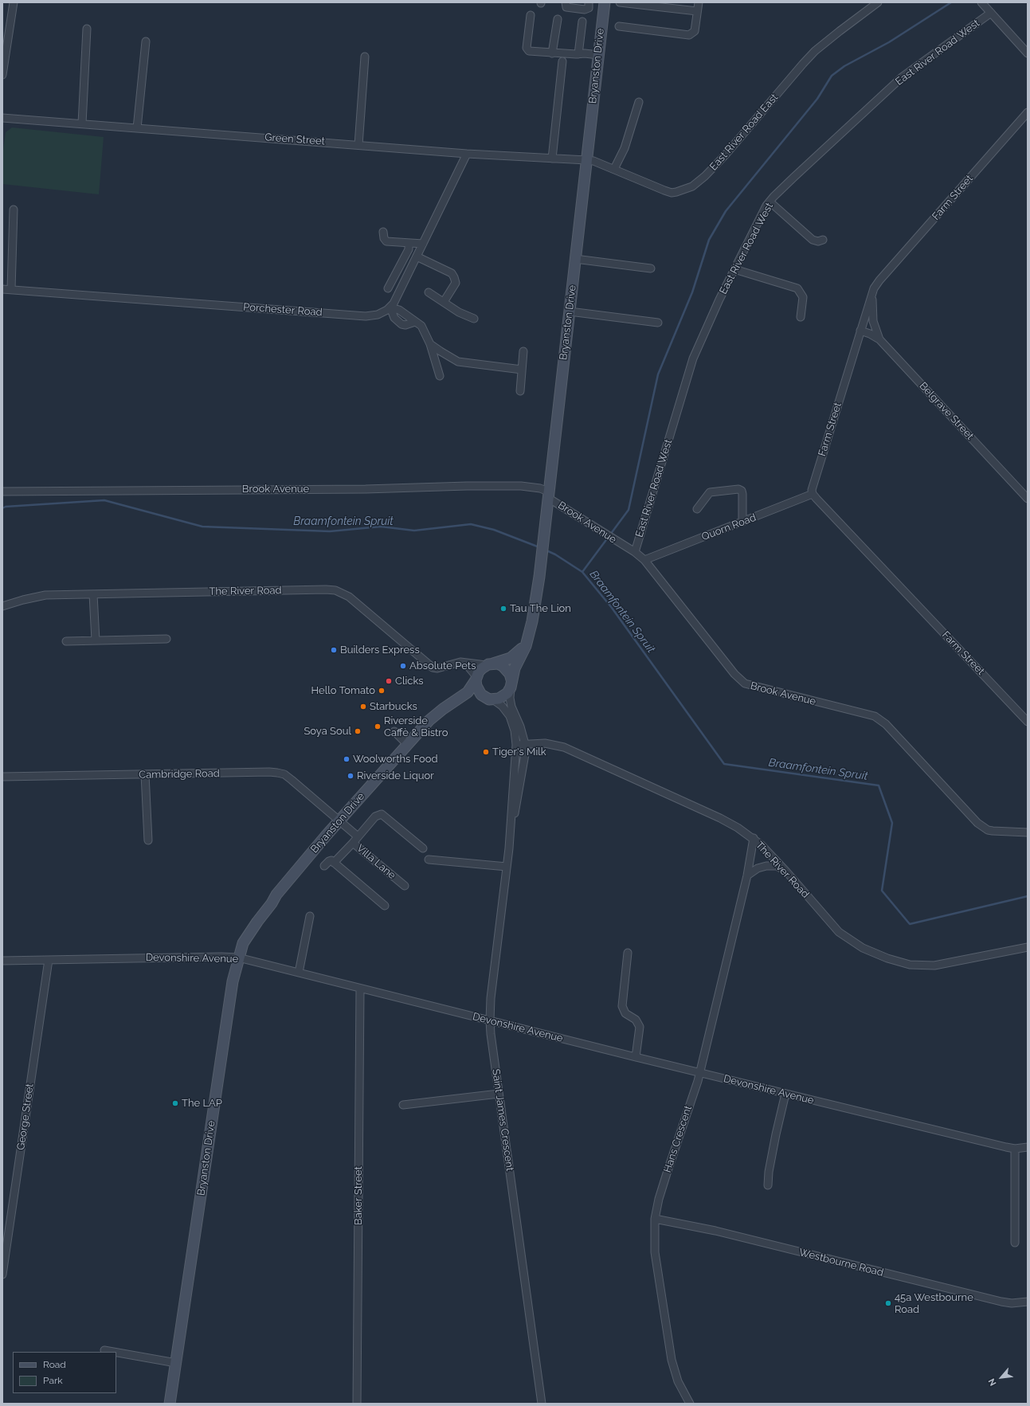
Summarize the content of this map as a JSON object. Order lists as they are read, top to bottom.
{
  "streets": {
    "main road": ["Bryanston Drive"],
    "street": [
      "East River Road West",
      "East River Road East",
      "Green Street",
      "Farm Street",
      "Porchester Road",
      "Belgrave Street",
      "Brook Avenue",
      "Quorn Road",
      "The River Road",
      "Cambridge Road",
      "Villa Lane",
      "Devonshire Avenue",
      "George Street",
      "Saint James Crescent",
      "Hans Crescent",
      "Baker Street",
      "Westbourne Road"
    ]
  },
  "crossings": [
    ["East River Road West", "Brook Avenue"],
    ["Bryanston Drive", "East River Road East"],
    ["Bryanston Drive", "Green Street"],
    ["Bryanston Drive", "Brook Avenue"],
    ["Bryanston Drive", "The River Road"],
    ["Bryanston Drive", "Cambridge Road"],
    ["Bryanston Drive", "Villa Lane"],
    ["Bryanston Drive", "Devonshire Avenue"],
    ["Bryanston Drive", "Saint James Crescent"],
    ["East River Road East", "Green Street"],
    ["Farm Street", "Belgrave Street"],
    ["Farm Street", "Quorn Road"],
    ["Brook Avenue", "Quorn Road"],
    ["The River Road", "Saint James Crescent"],
    ["The River Road", "Hans Crescent"],
    ["Cambridge Road", "Villa Lane"],
    ["Devonshire Avenue", "George Street"],
    ["Devonshire Avenue", "Saint James Crescent"],
    ["Devonshire Avenue", "Hans Crescent"],
    ["Devonshire Avenue", "Baker Street"],
    ["Hans Crescent", "Westbourne Road"]
  ],
  "water": ["Braamfontein Spruit"],
  "places": [
    "Tau The Lion",
    "Builders Express",
    "Absolute Pets",
    "Clicks",
    "Hello Tomato",
    "Starbucks",
    "Riverside Caffè & Bistro",
    "Soya Soul",
    "Tiger's Milk",
    "Woolworths Food",
    "Riverside Liquor",
    "The LAP",
    "45a Westbourne Road"
  ],
  "legend": ["Road", "Park"],
  "north": "bottom left"
}
